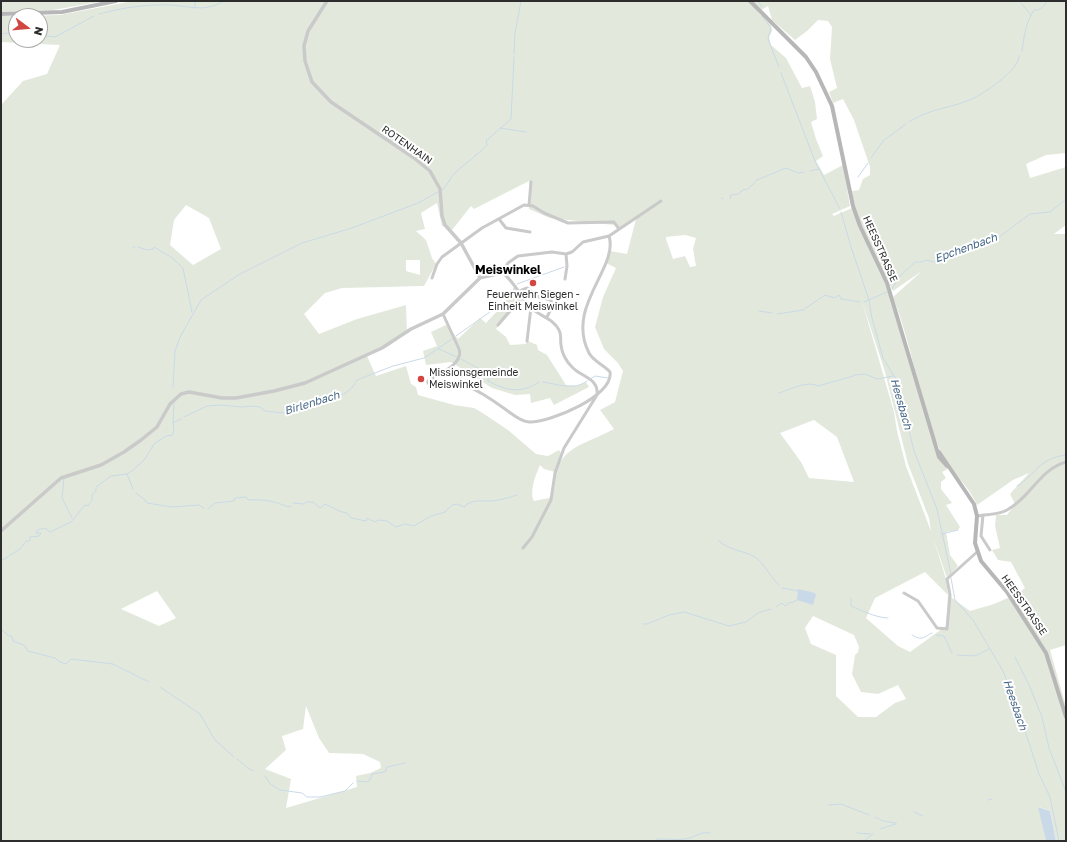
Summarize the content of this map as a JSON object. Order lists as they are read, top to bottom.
{
  "streets": {
    "main road": ["HEESSTRASSE"],
    "street": ["ROTENHAIN"]
  },
  "districts": ["Meiswinkel"],
  "water": ["Epchenbach", "Birlenbach", "Heesbach"],
  "places": ["Feuerwehr Siegen - Einheit Meiswinkel", "Missionsgemeinde Meiswinkel"],
  "north": "right"
}
